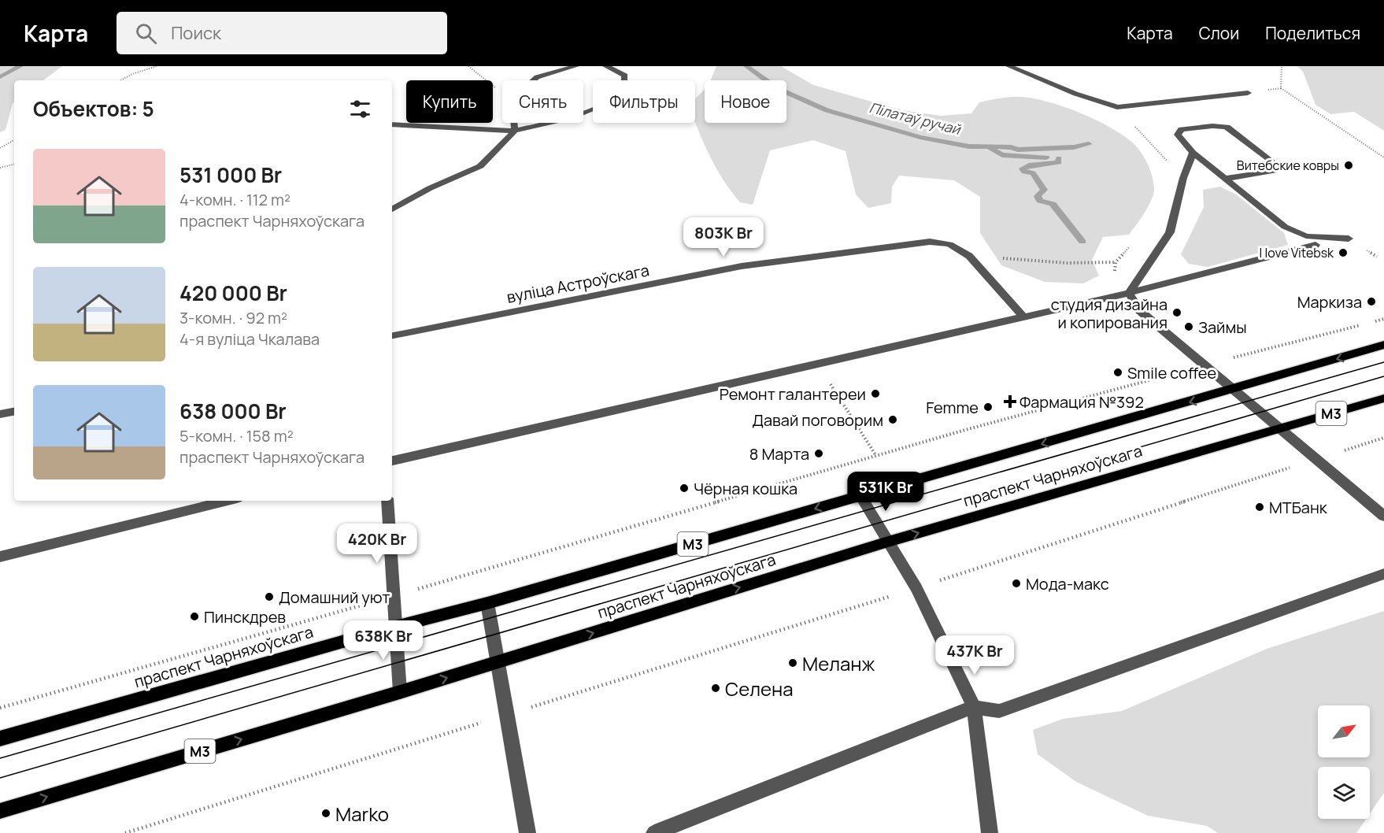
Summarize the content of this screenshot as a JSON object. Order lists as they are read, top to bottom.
{
  "streets": {
    "main road": ["М3", "праспект Чарняхоўскага"],
    "street": ["вуліца Астроўскага"]
  },
  "water": ["Пілатаў ручай"],
  "places": {
    "other": [
      "Витебские ковры",
      "I love Vitebsk",
      "Маркиза",
      "студия дизайна и копирования",
      "Займы",
      "Smile coffee",
      "Ремонт галантереи",
      "Femme",
      "Давай поговорим",
      "8 Марта",
      "Чёрная кошка",
      "МТБанк",
      "Мода-макс",
      "Домашний уют",
      "Пинскдрев",
      "Меланж",
      "Селена",
      "Marko"
    ],
    "health": ["Фармация №392"]
  },
  "north": "top right",
  "page": {
    "header": "Карта",
    "search": "Поиск",
    "nav": ["Карта", "Слои", "Поделиться"],
    "chip": [
      "Купить",
      "Снять",
      "Фильтры",
      "Новое"
    ],
    "heading": "Объектов: 5",
    "list": [
      {
        "name": "531 000 Br",
        "note": "4-комн. · 112 m² · праспект Чарняхоўскага"
      },
      {
        "name": "420 000 Br",
        "note": "3-комн. · 92 m² · 4-я вуліца Чкалава"
      },
      {
        "name": "638 000 Br",
        "note": "5-комн. · 158 m² · праспект Чарняхоўскага"
      }
    ],
    "price": [
      "803K Br",
      "531K Br",
      "420K Br",
      "638K Br",
      "437K Br"
    ]
  }
}
